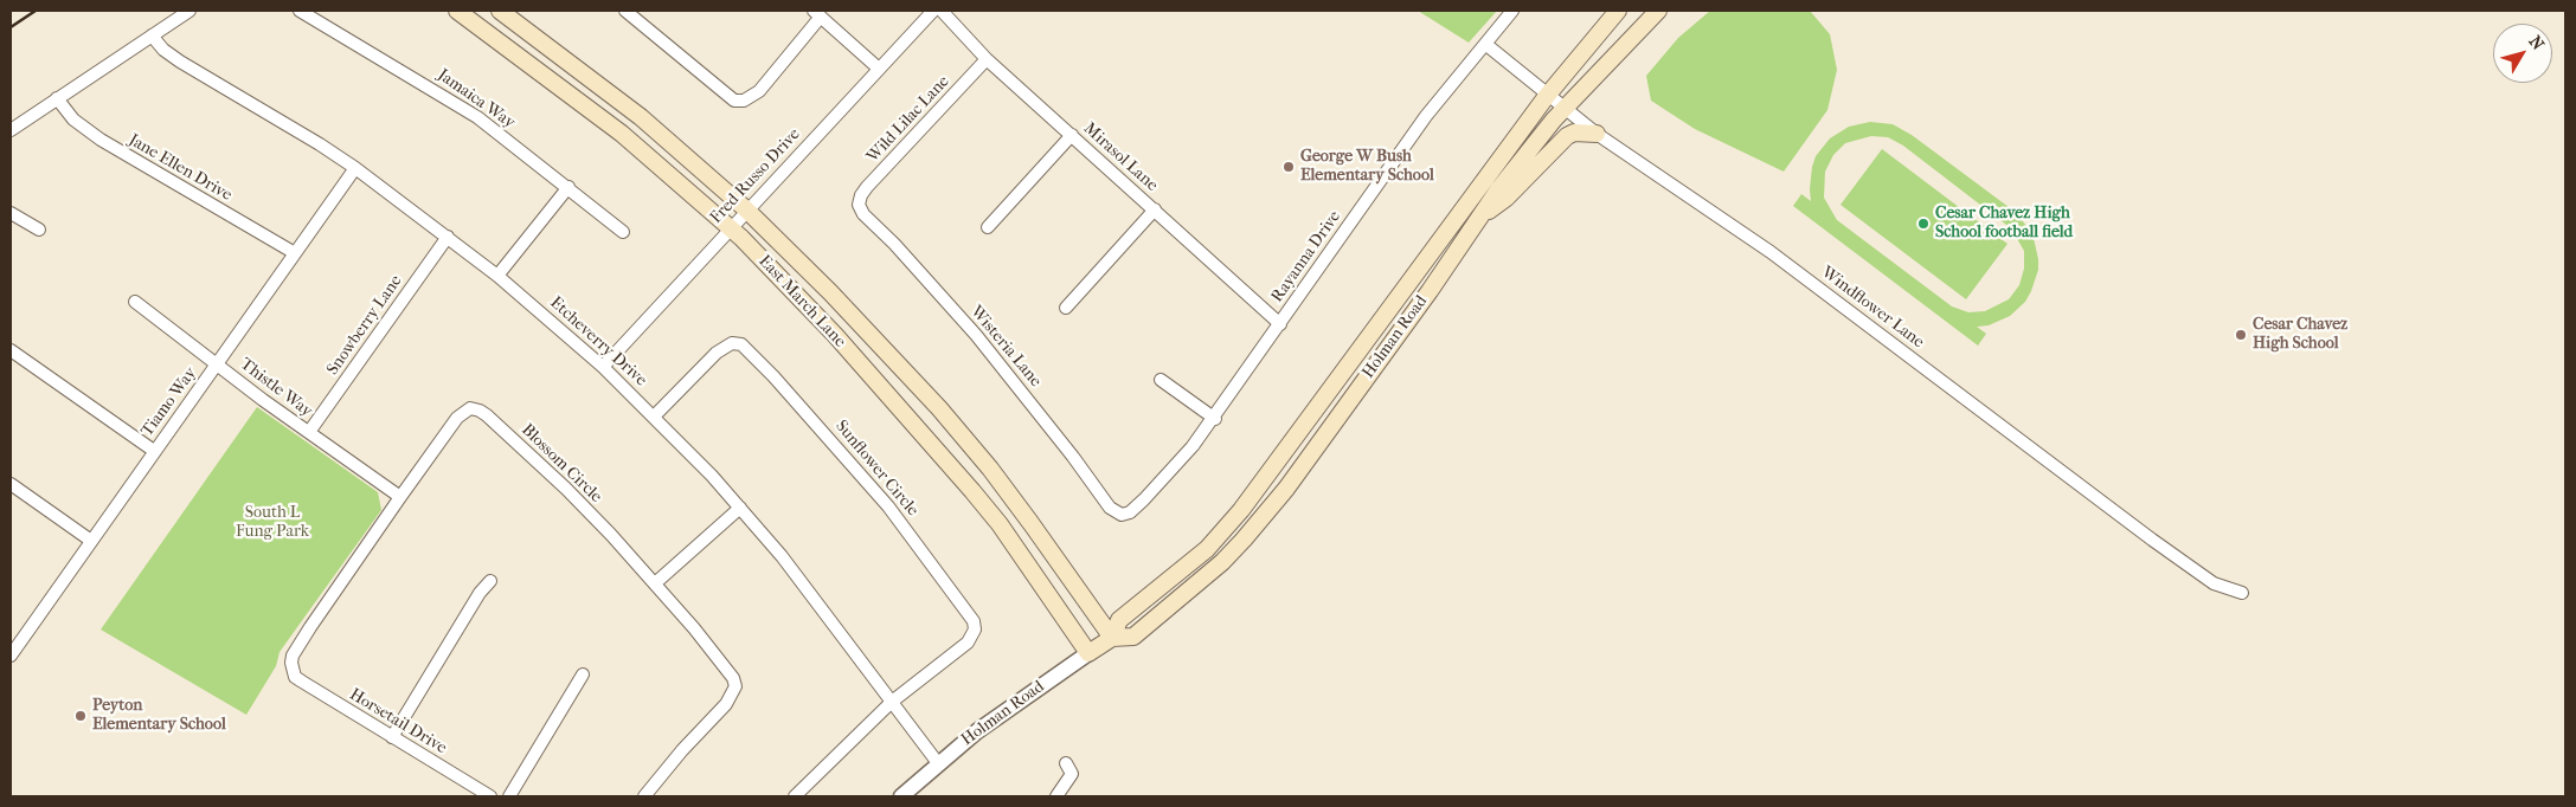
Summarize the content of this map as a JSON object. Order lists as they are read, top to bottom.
{
  "streets": {
    "main road": ["East March Lane", "Holman Road"],
    "street": [
      "Jamaica Way",
      "Wild Lilac Lane",
      "Mirasol Lane",
      "Jane Ellen Drive",
      "Fred Russo Drive",
      "Rayanna Drive",
      "Windflower Lane",
      "Snowberry Lane",
      "Etcheverry Drive",
      "Wisteria Lane",
      "Thistle Way",
      "Tiamo Way",
      "Blossom Circle",
      "Sunflower Circle",
      "Horsetail Drive"
    ]
  },
  "crossings": [
    ["Wild Lilac Lane", "Mirasol Lane"],
    ["Wild Lilac Lane", "Wisteria Lane"],
    ["Mirasol Lane", "Rayanna Drive"],
    ["Jane Ellen Drive", "Tiamo Way"],
    ["Fred Russo Drive", "East March Lane"],
    ["Fred Russo Drive", "Etcheverry Drive"],
    ["Rayanna Drive", "Windflower Lane"],
    ["Rayanna Drive", "Wisteria Lane"],
    ["East March Lane", "Holman Road"],
    ["Windflower Lane", "Holman Road"],
    ["Snowberry Lane", "Etcheverry Drive"],
    ["Snowberry Lane", "Thistle Way"],
    ["Holman Road", "Etcheverry Drive"],
    ["Etcheverry Drive", "Tiamo Way"],
    ["Etcheverry Drive", "Sunflower Circle"],
    ["Thistle Way", "Tiamo Way"],
    ["Thistle Way", "Blossom Circle"],
    ["Blossom Circle", "Horsetail Drive"]
  ],
  "parks": ["South L Fung Park"],
  "places": [
    "George W Bush Elementary School",
    "Cesar Chavez High School football field",
    "Cesar Chavez High School",
    "Peyton Elementary School"
  ],
  "north": "top right"
}
